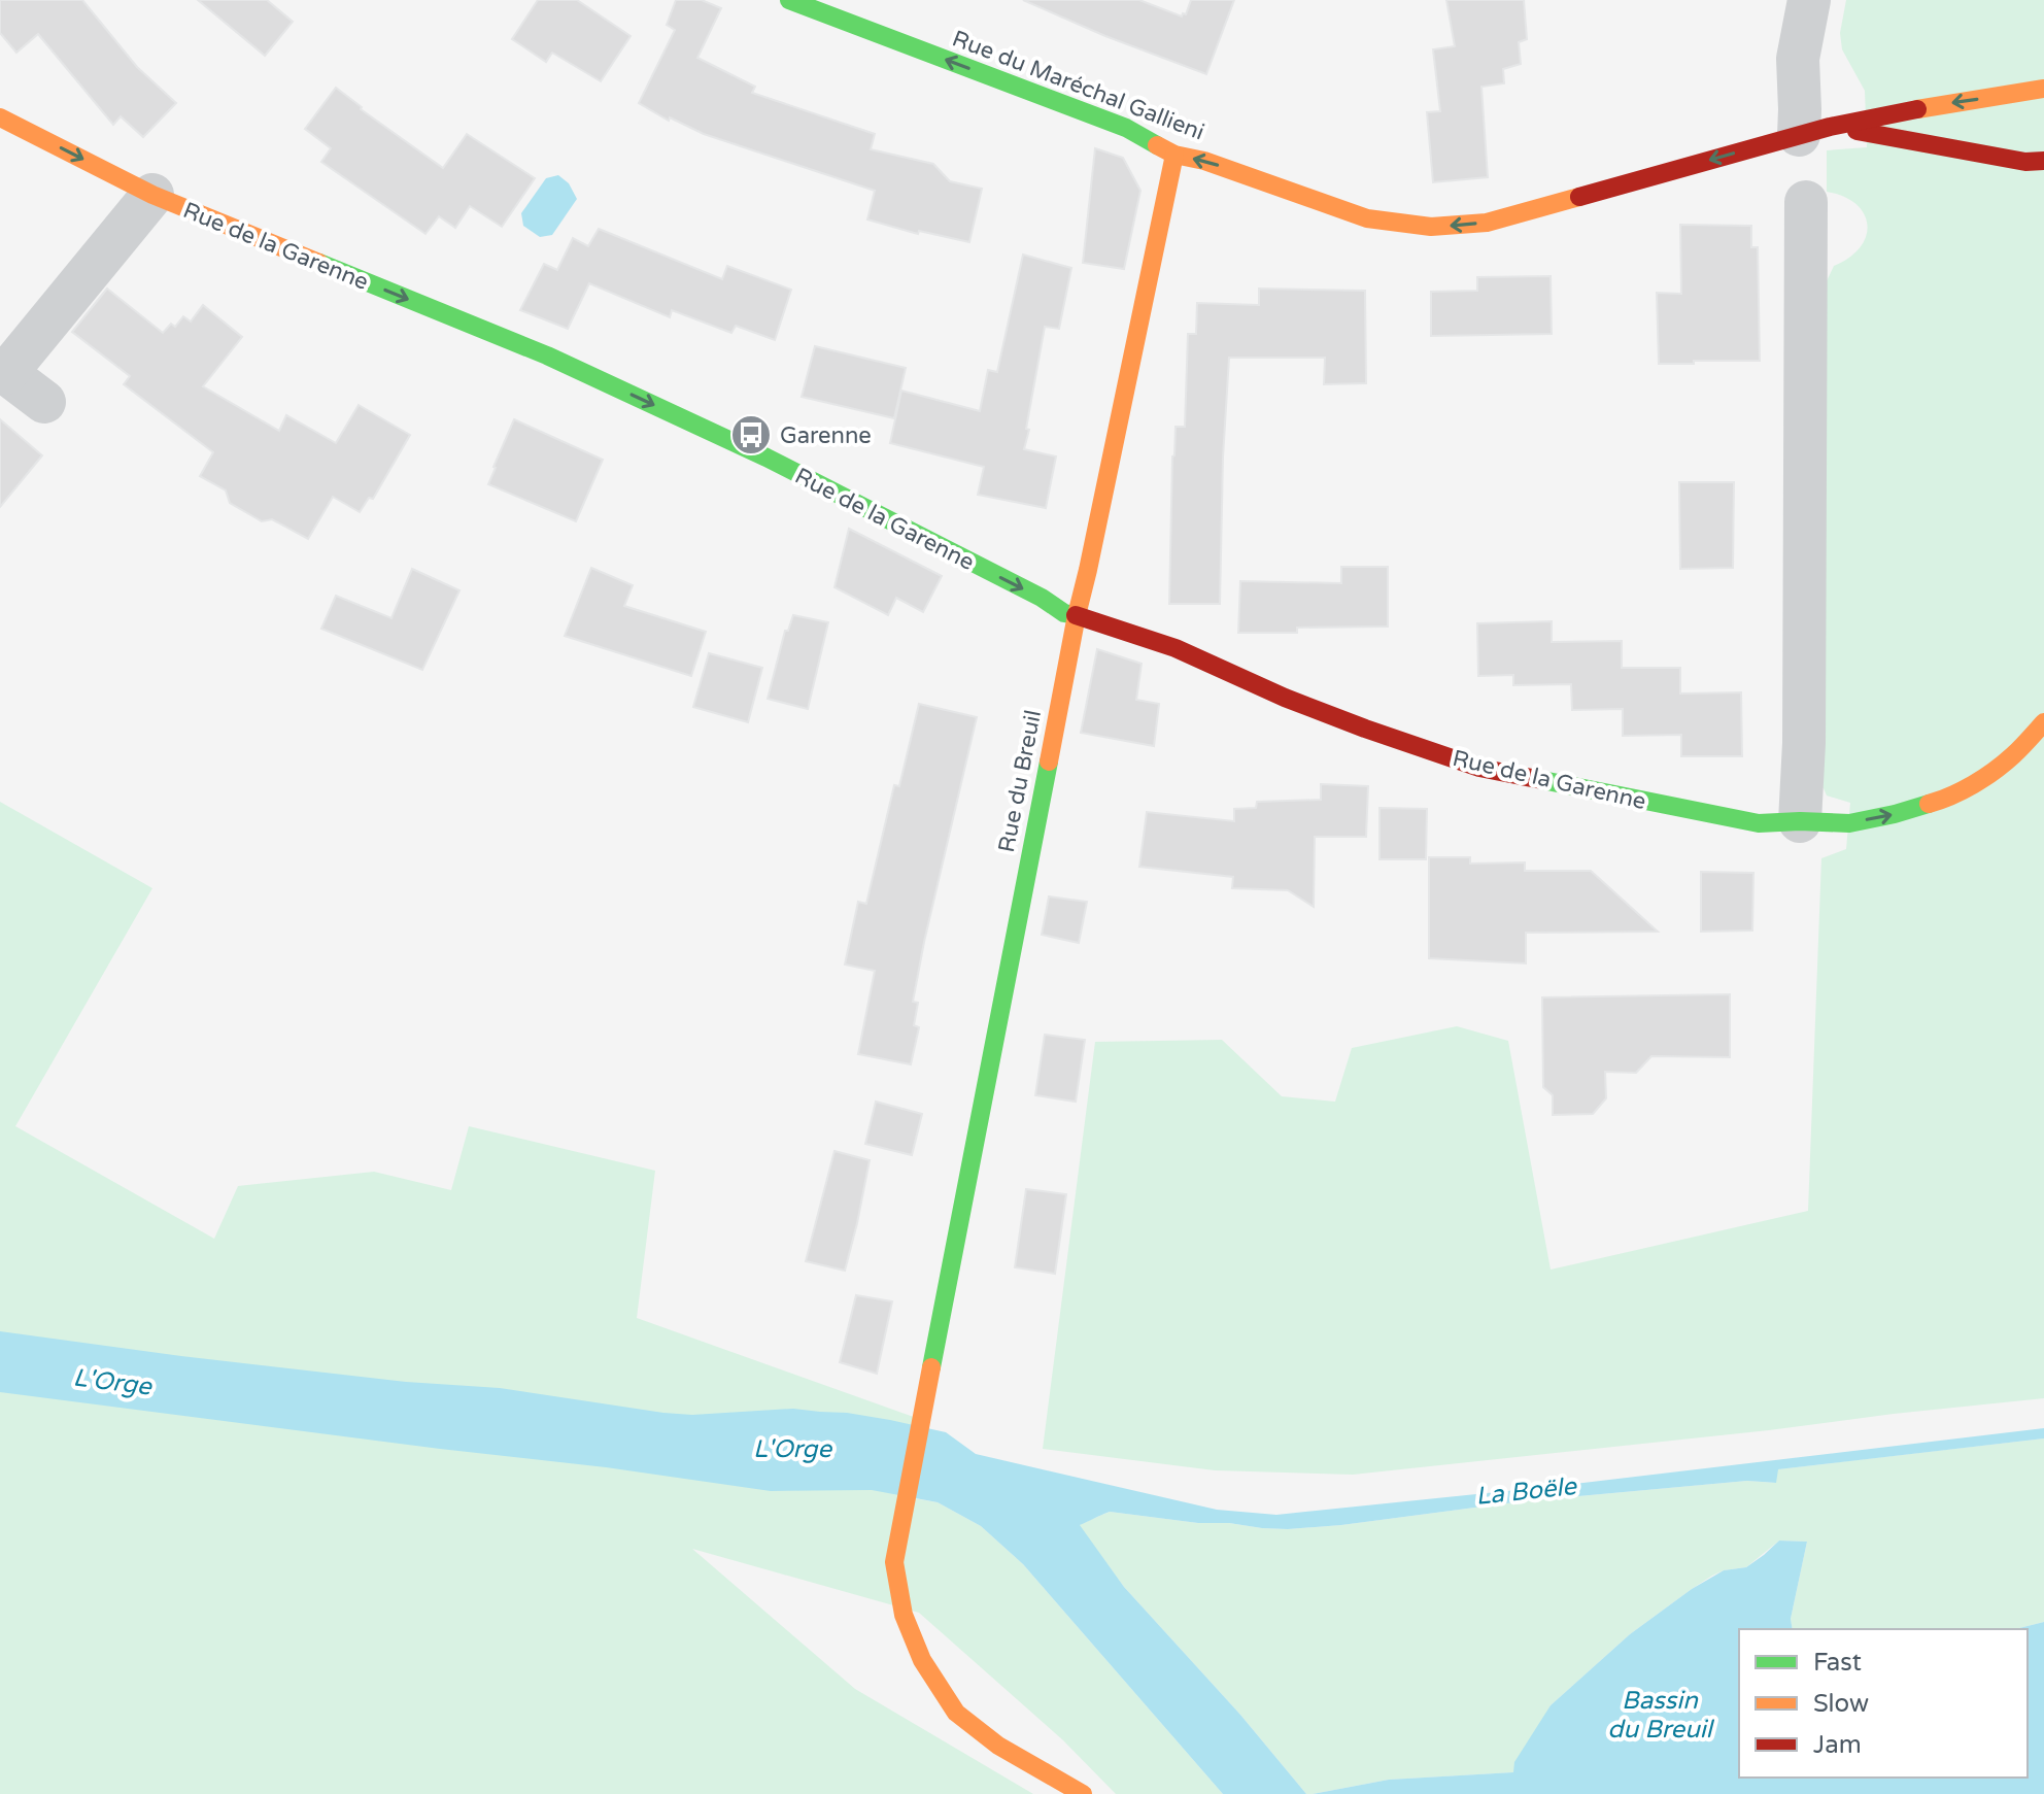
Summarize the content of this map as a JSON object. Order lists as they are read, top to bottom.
{
  "streets": {
    "main road": ["Rue du Maréchal Gallieni", "Rue de la Garenne", "Rue du Breuil"]
  },
  "crossings": [
    ["Rue du Maréchal Gallieni", "Rue du Breuil"],
    ["Rue de la Garenne", "Rue du Breuil"]
  ],
  "one_way": ["Rue du Maréchal Gallieni", "Rue de la Garenne"],
  "water": ["L'Orge", "La Boële", "Bassin du Breuil"],
  "places": {
    "bus stop": ["Garenne"]
  },
  "legend": ["Fast", "Slow", "Jam"]
}
